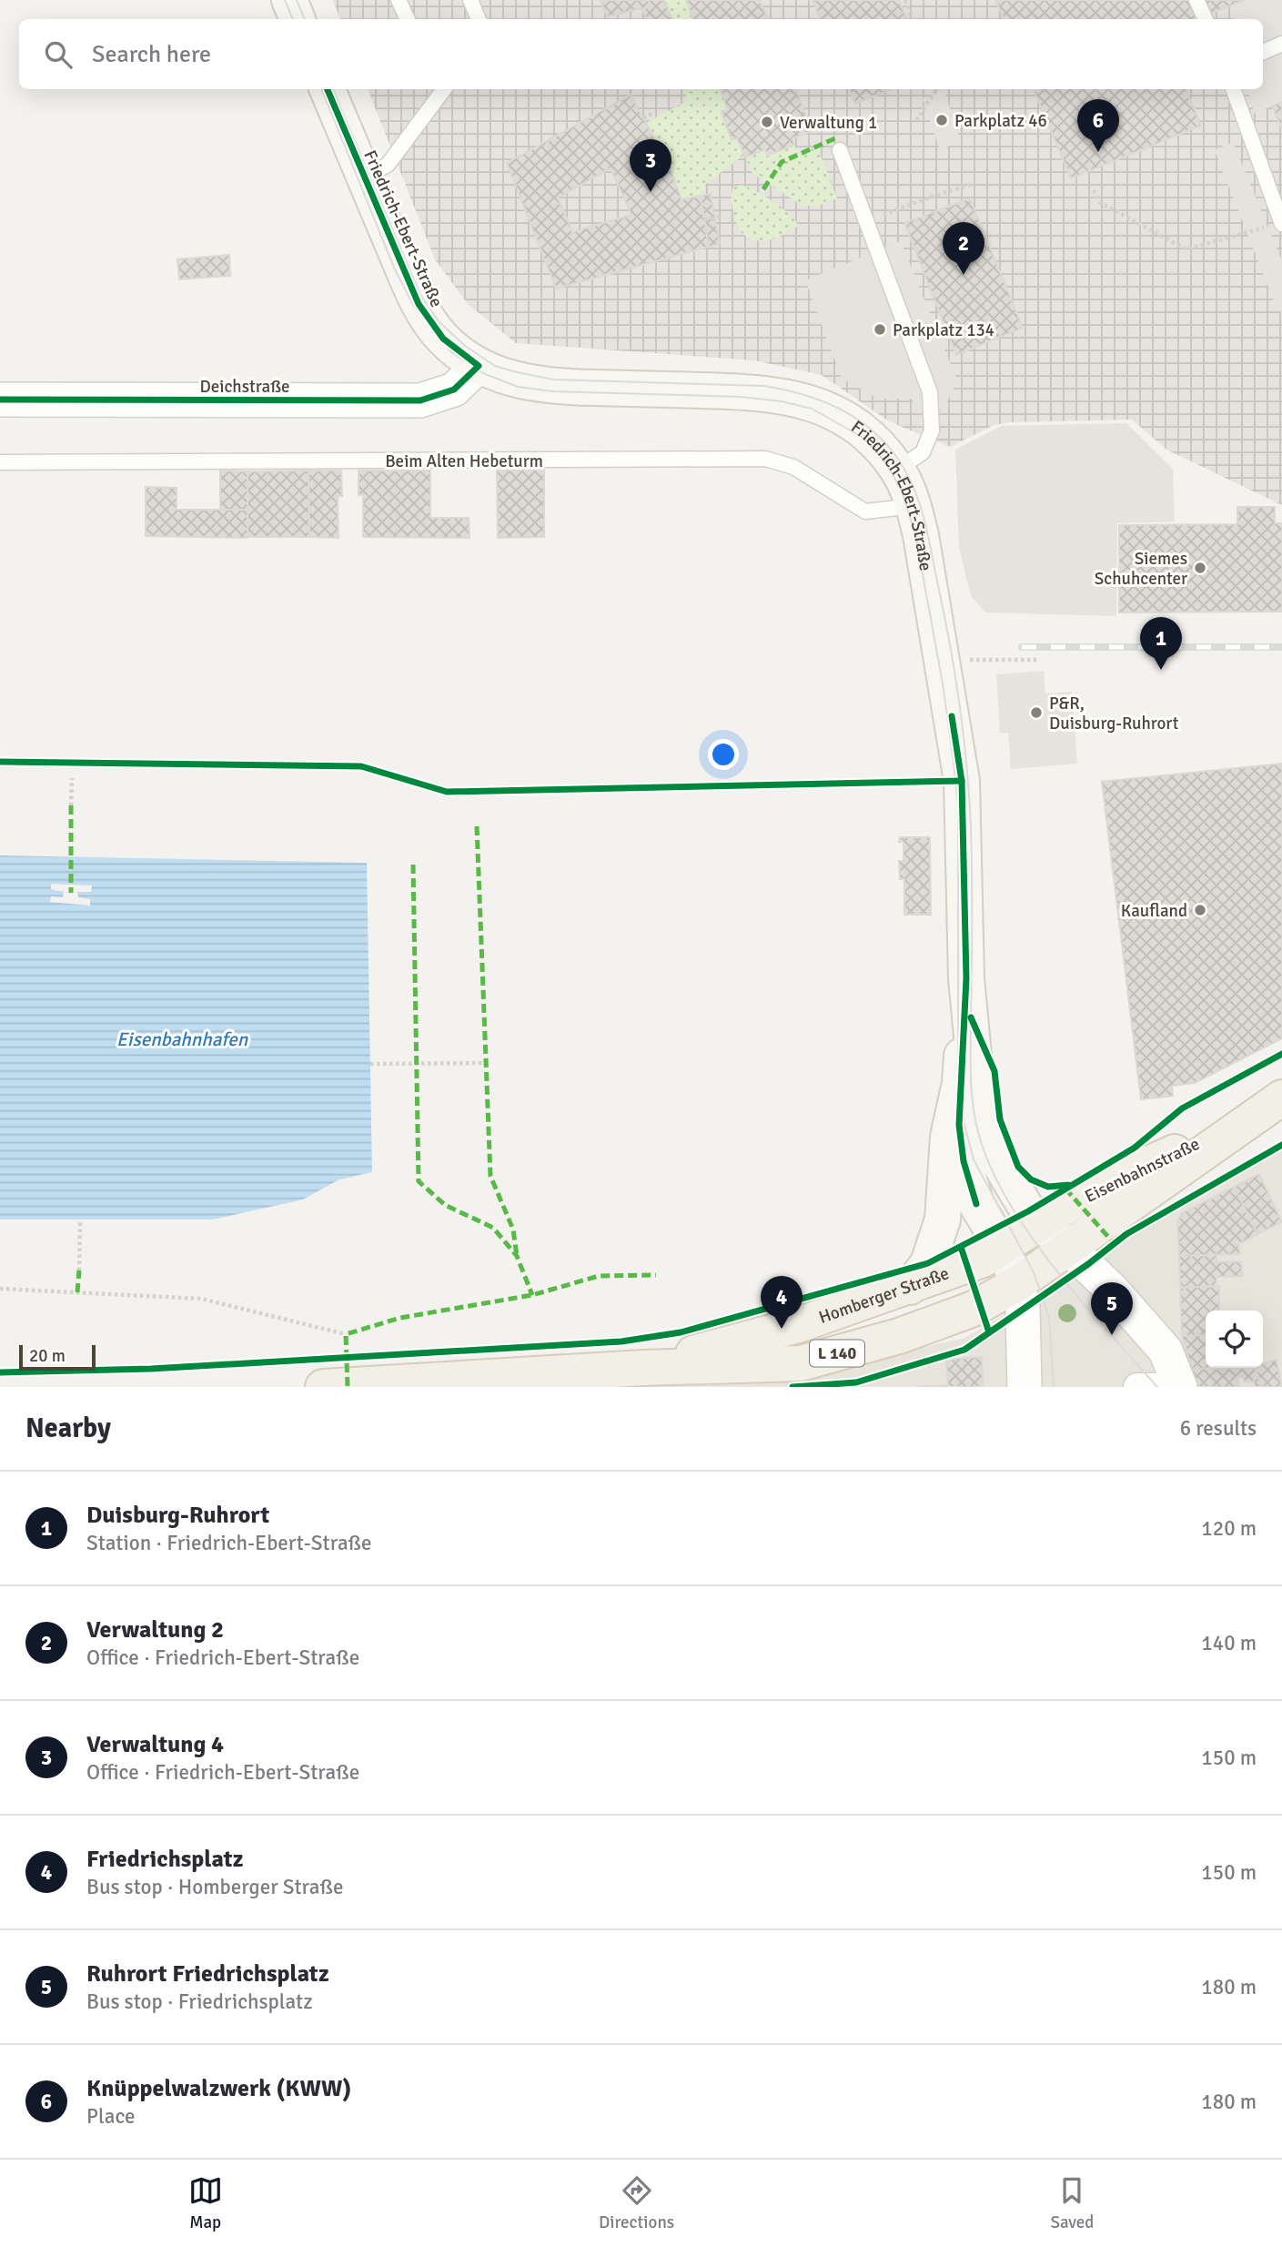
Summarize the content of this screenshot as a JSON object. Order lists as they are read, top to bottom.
{
  "streets": {
    "main road": [
      "Friedrich-Ebert-Straße",
      "Eisenbahnstraße",
      "Homberger Straße",
      "L 140"
    ],
    "street": ["Deichstraße"],
    "lane": ["Beim Alten Hebeturm"]
  },
  "crossings": [
    ["Friedrich-Ebert-Straße", "Deichstraße"],
    ["Friedrich-Ebert-Straße", "Beim Alten Hebeturm"],
    ["Friedrich-Ebert-Straße", "Eisenbahnstraße"],
    ["Friedrich-Ebert-Straße", "Homberger Straße"],
    ["Eisenbahnstraße", "Homberger Straße"]
  ],
  "water": ["Eisenbahnhafen"],
  "places": [
    "Parkplatz 46",
    "Verwaltung 1",
    "Parkplatz 134",
    "Siemes Schuhcenter",
    "P&R, Duisburg-Ruhrort",
    "Kaufland"
  ],
  "scale_bar": "20 m",
  "page": {
    "search": "Search here",
    "pins": [
      "6",
      "3",
      "2",
      "1",
      "4",
      "5"
    ],
    "scale": "20 m",
    "heading": ["Nearby", "6 results"],
    "list": [
      {
        "mark": "1",
        "name": "Duisburg-Ruhrort",
        "note": "Station · Friedrich-Ebert-Straße",
        "value": "120 m"
      },
      {
        "mark": "2",
        "name": "Verwaltung 2",
        "note": "Office · Friedrich-Ebert-Straße",
        "value": "140 m"
      },
      {
        "mark": "3",
        "name": "Verwaltung 4",
        "note": "Office · Friedrich-Ebert-Straße",
        "value": "150 m"
      },
      {
        "mark": "4",
        "name": "Friedrichsplatz",
        "note": "Bus stop · Homberger Straße",
        "value": "150 m"
      },
      {
        "mark": "5",
        "name": "Ruhrort Friedrichsplatz",
        "note": "Bus stop · Friedrichsplatz",
        "value": "180 m"
      },
      {
        "mark": "6",
        "name": "Knüppelwalzwerk (KWW)",
        "note": "Place",
        "value": "180 m"
      }
    ],
    "nav": ["Map", "Directions", "Saved"]
  }
}
